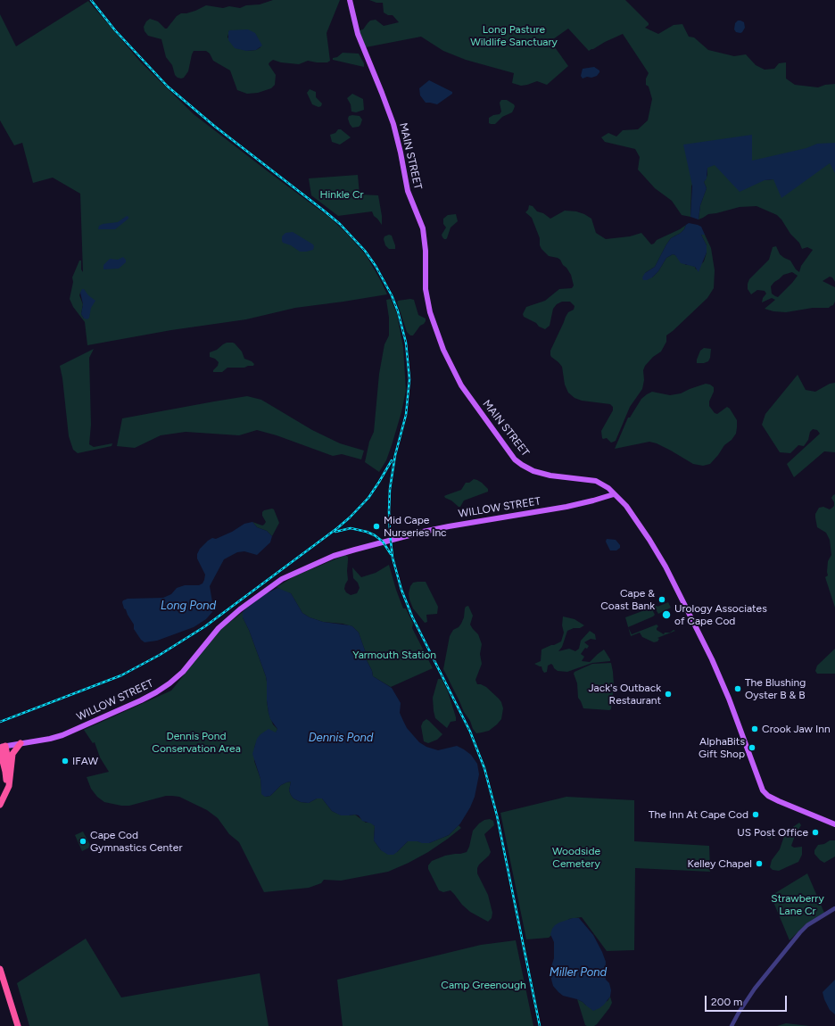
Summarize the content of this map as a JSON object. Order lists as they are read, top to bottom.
{
  "streets": {
    "main road": ["MAIN STREET", "WILLOW STREET"]
  },
  "crossings": [
    ["MAIN STREET", "WILLOW STREET"]
  ],
  "water": ["Long Pond", "Dennis Pond", "Miller Pond"],
  "parks": [
    "Long Pasture Wildlife Sanctuary",
    "Hinkle Cr",
    "Yarmouth Station",
    "Dennis Pond Conservation Area",
    "Woodside Cemetery",
    "Strawberry Lane Cr",
    "Camp Greenough"
  ],
  "places": [
    "Mid Cape Nurseries Inc",
    "Cape & Coast Bank",
    "Urology Associates of Cape Cod",
    "The Blushing Oyster B & B",
    "Jack's Outback Restaurant",
    "Crook Jaw Inn",
    "AlphaBits Gift Shop",
    "IFAW",
    "The Inn At Cape Cod",
    "US Post Office",
    "Cape Cod Gymnastics Center",
    "Kelley Chapel"
  ],
  "scale_bar": "200 m"
}
